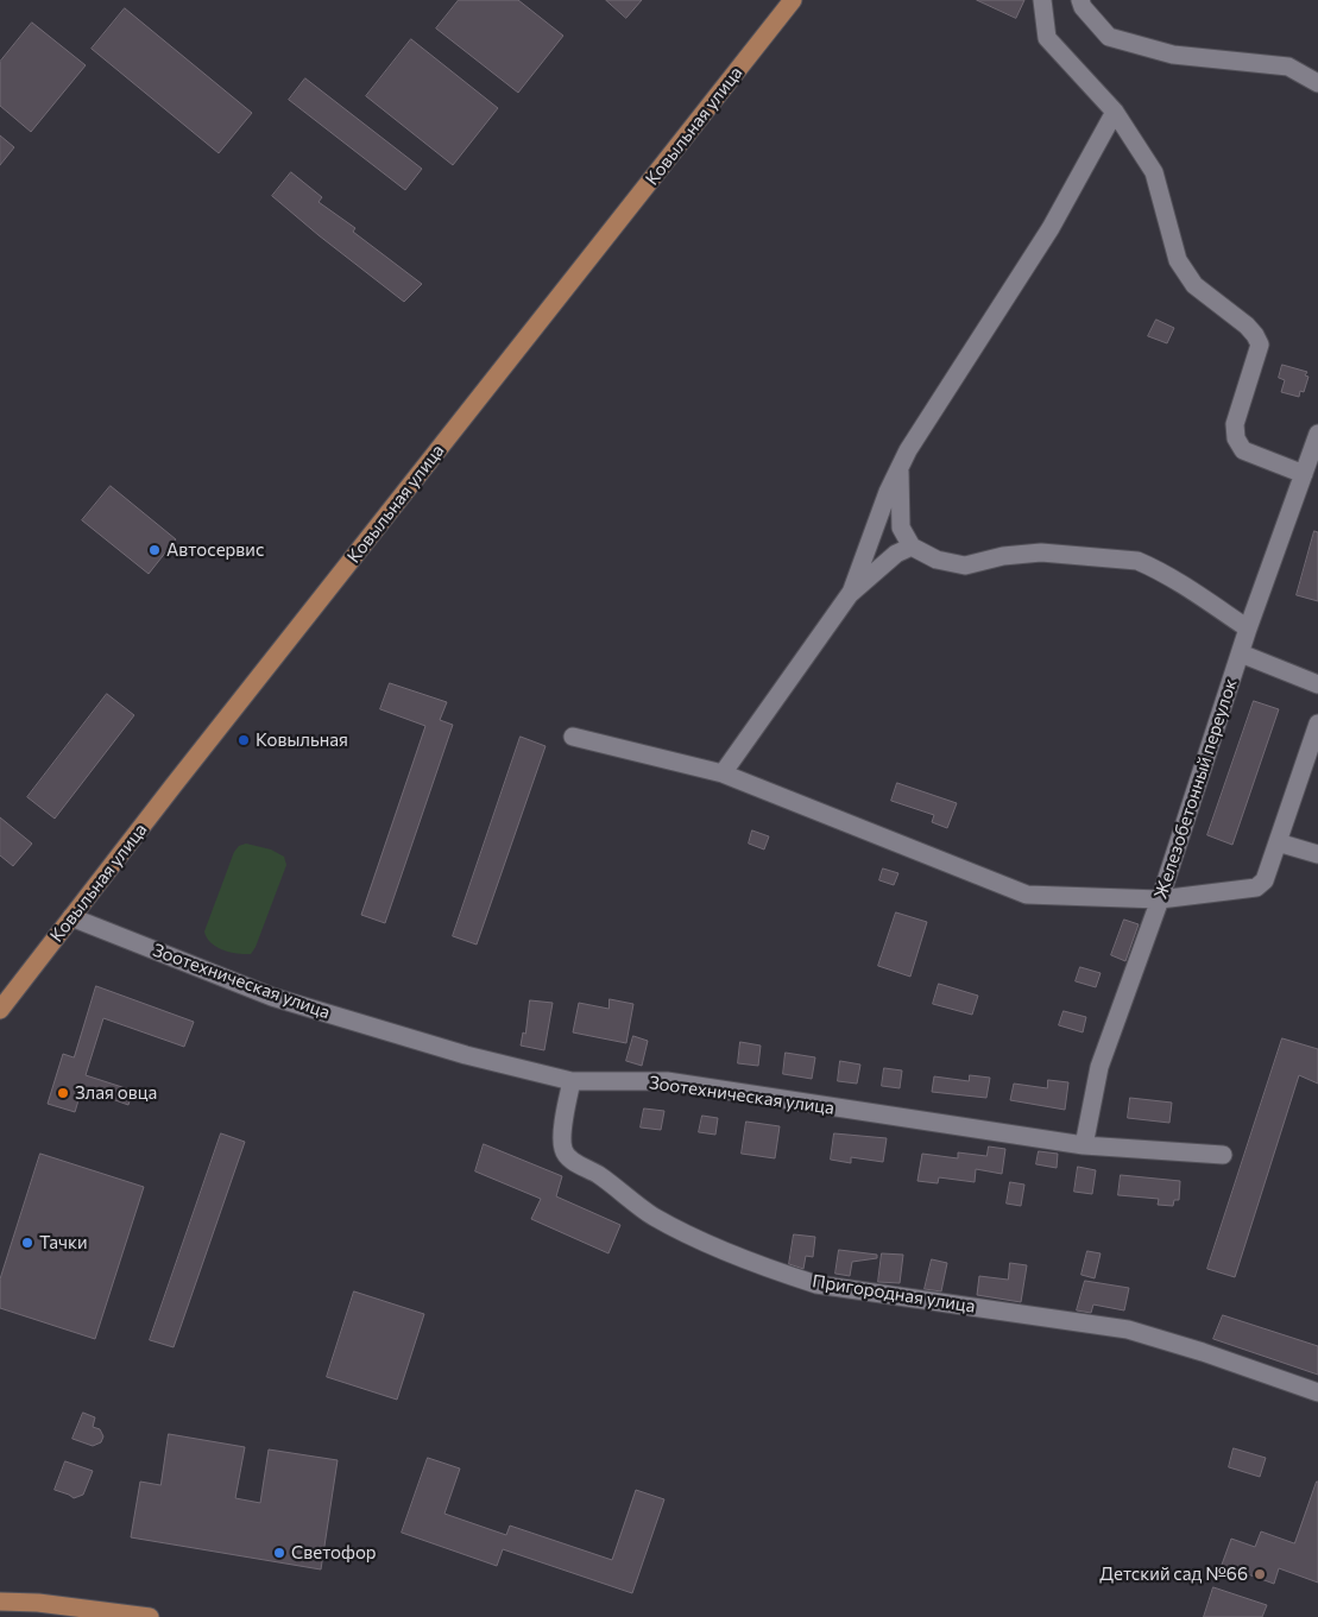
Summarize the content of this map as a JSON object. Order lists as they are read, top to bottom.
{
  "streets": {
    "main road": ["Ковыльная улица"],
    "street": ["Железобетонный переулок", "Зоотехническая улица", "Пригородная улица"]
  },
  "crossings": [
    ["Ковыльная улица", "Зоотехническая улица"],
    ["Железобетонный переулок", "Зоотехническая улица"],
    ["Зоотехническая улица", "Пригородная улица"]
  ],
  "places": [
    "Автосервис",
    "Ковыльная",
    "Злая овца",
    "Тачки",
    "Светофор",
    "Детский сад №66"
  ]
}
